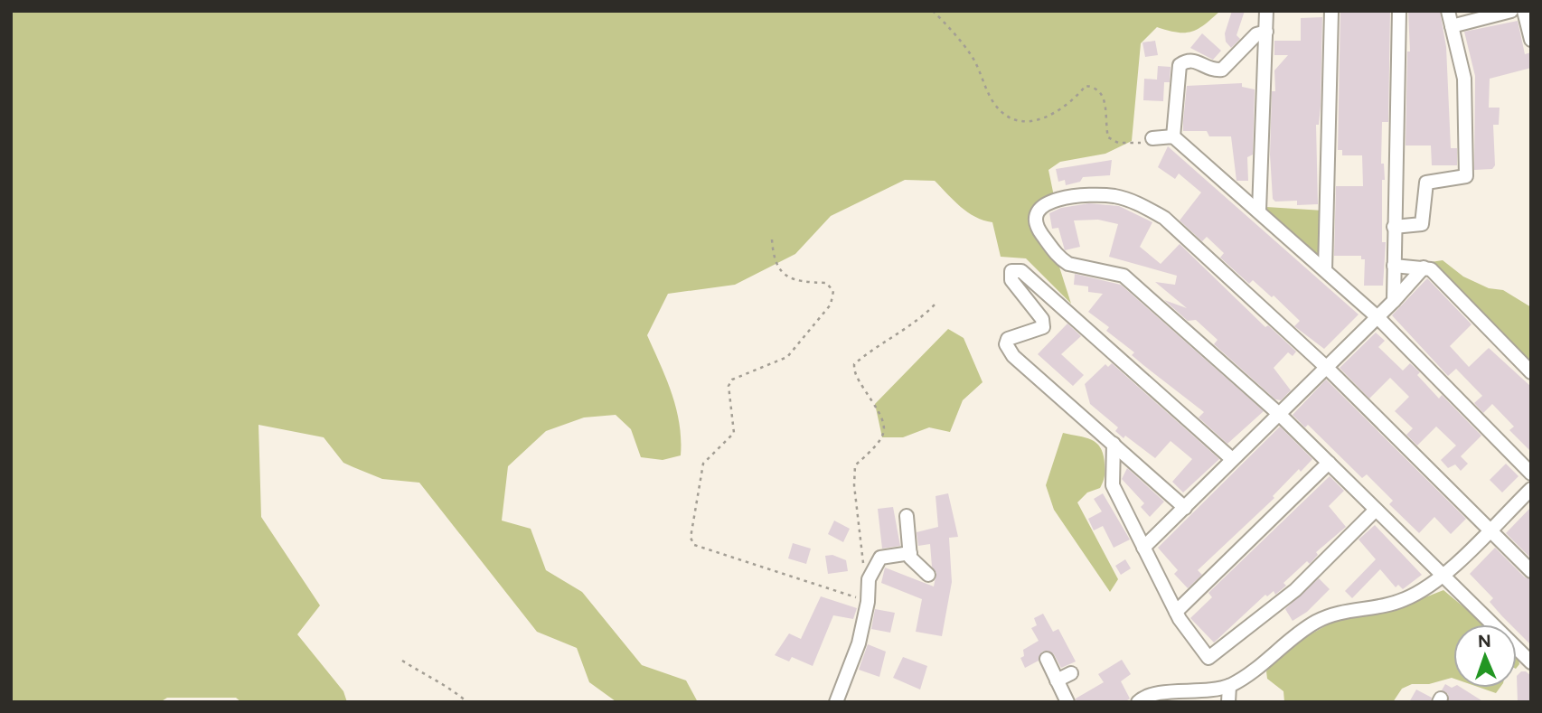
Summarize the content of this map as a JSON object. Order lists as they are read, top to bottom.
{
  "north": "top"
}
